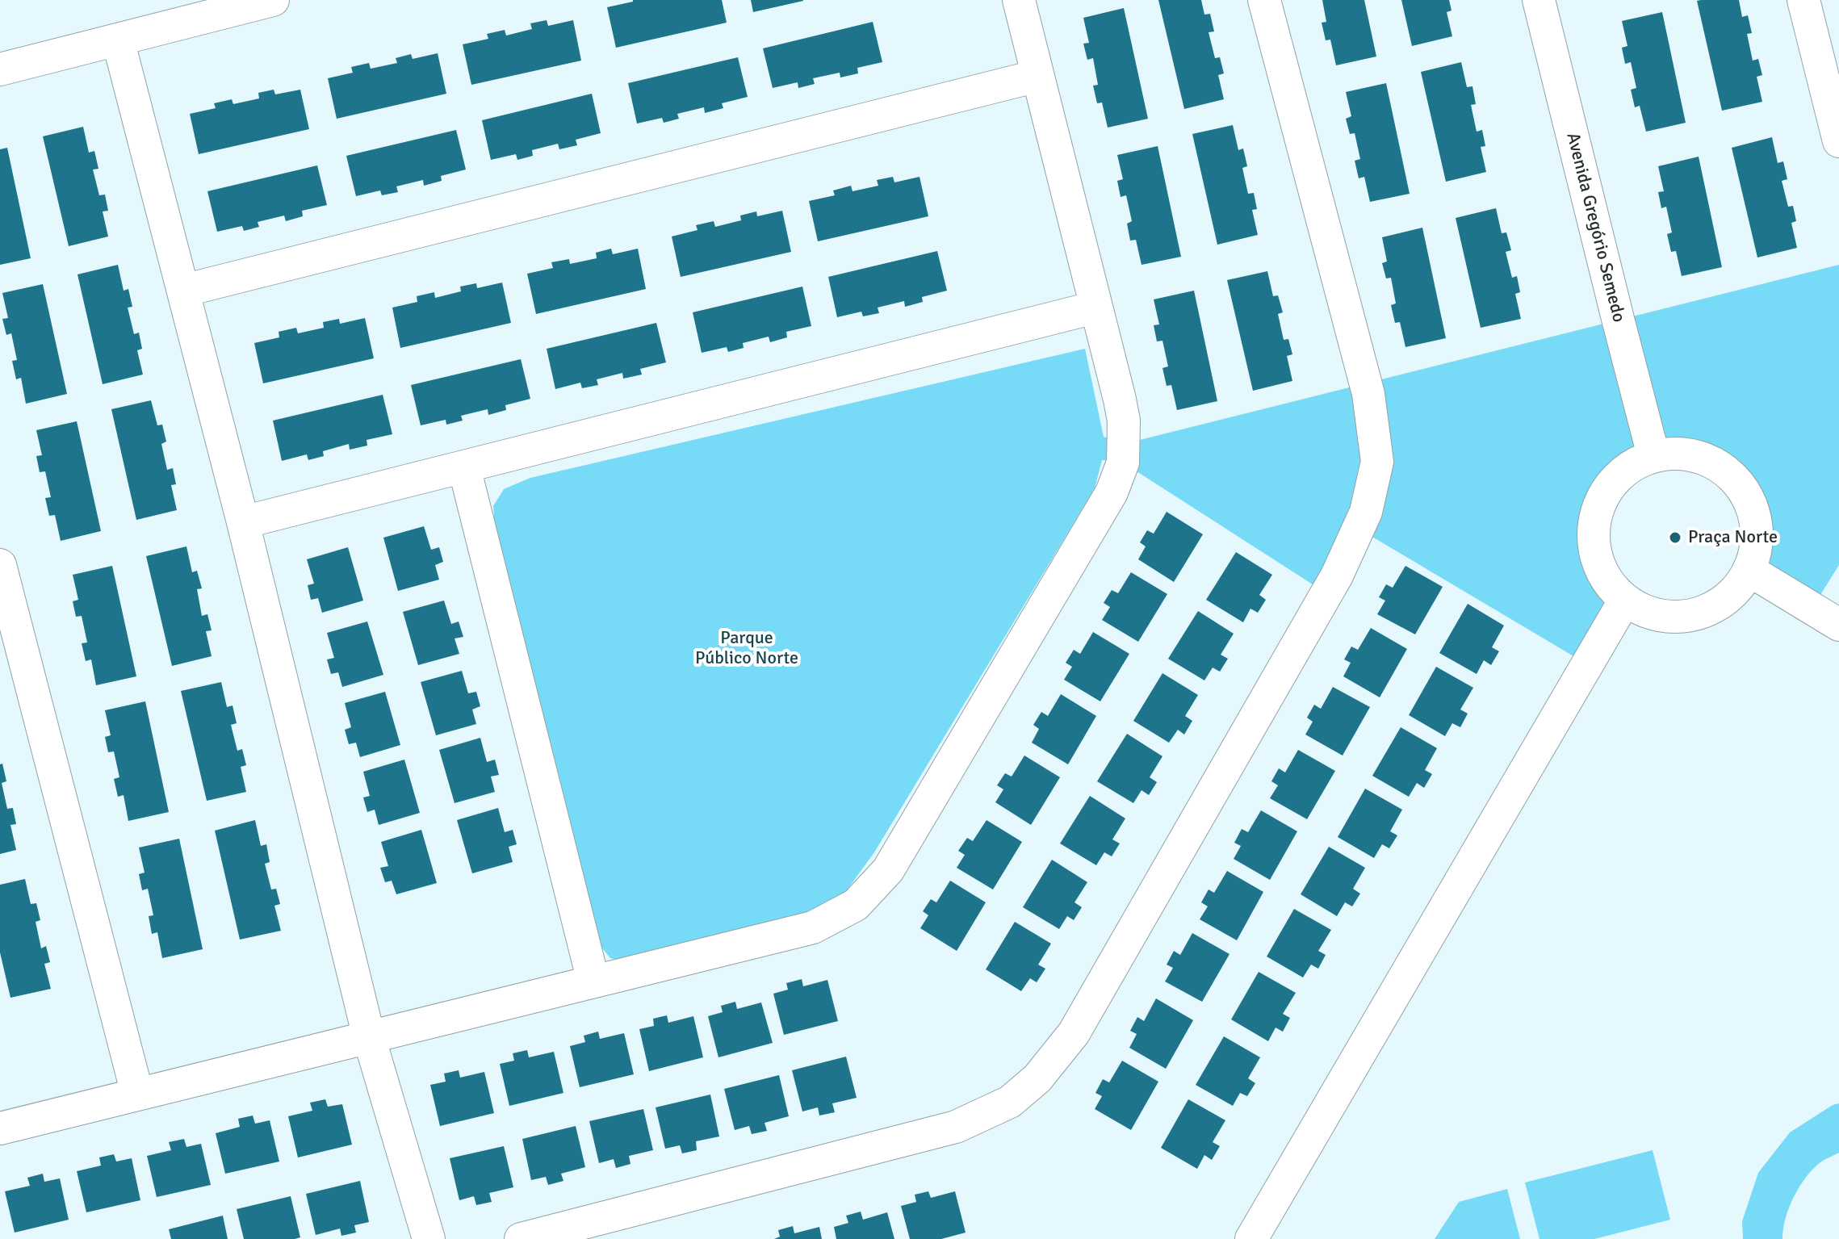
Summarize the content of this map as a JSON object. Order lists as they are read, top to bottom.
{
  "streets": {
    "street": ["Avenida Gregório Semedo"]
  },
  "parks": ["Parque Público Norte"],
  "places": ["Praça Norte"]
}
